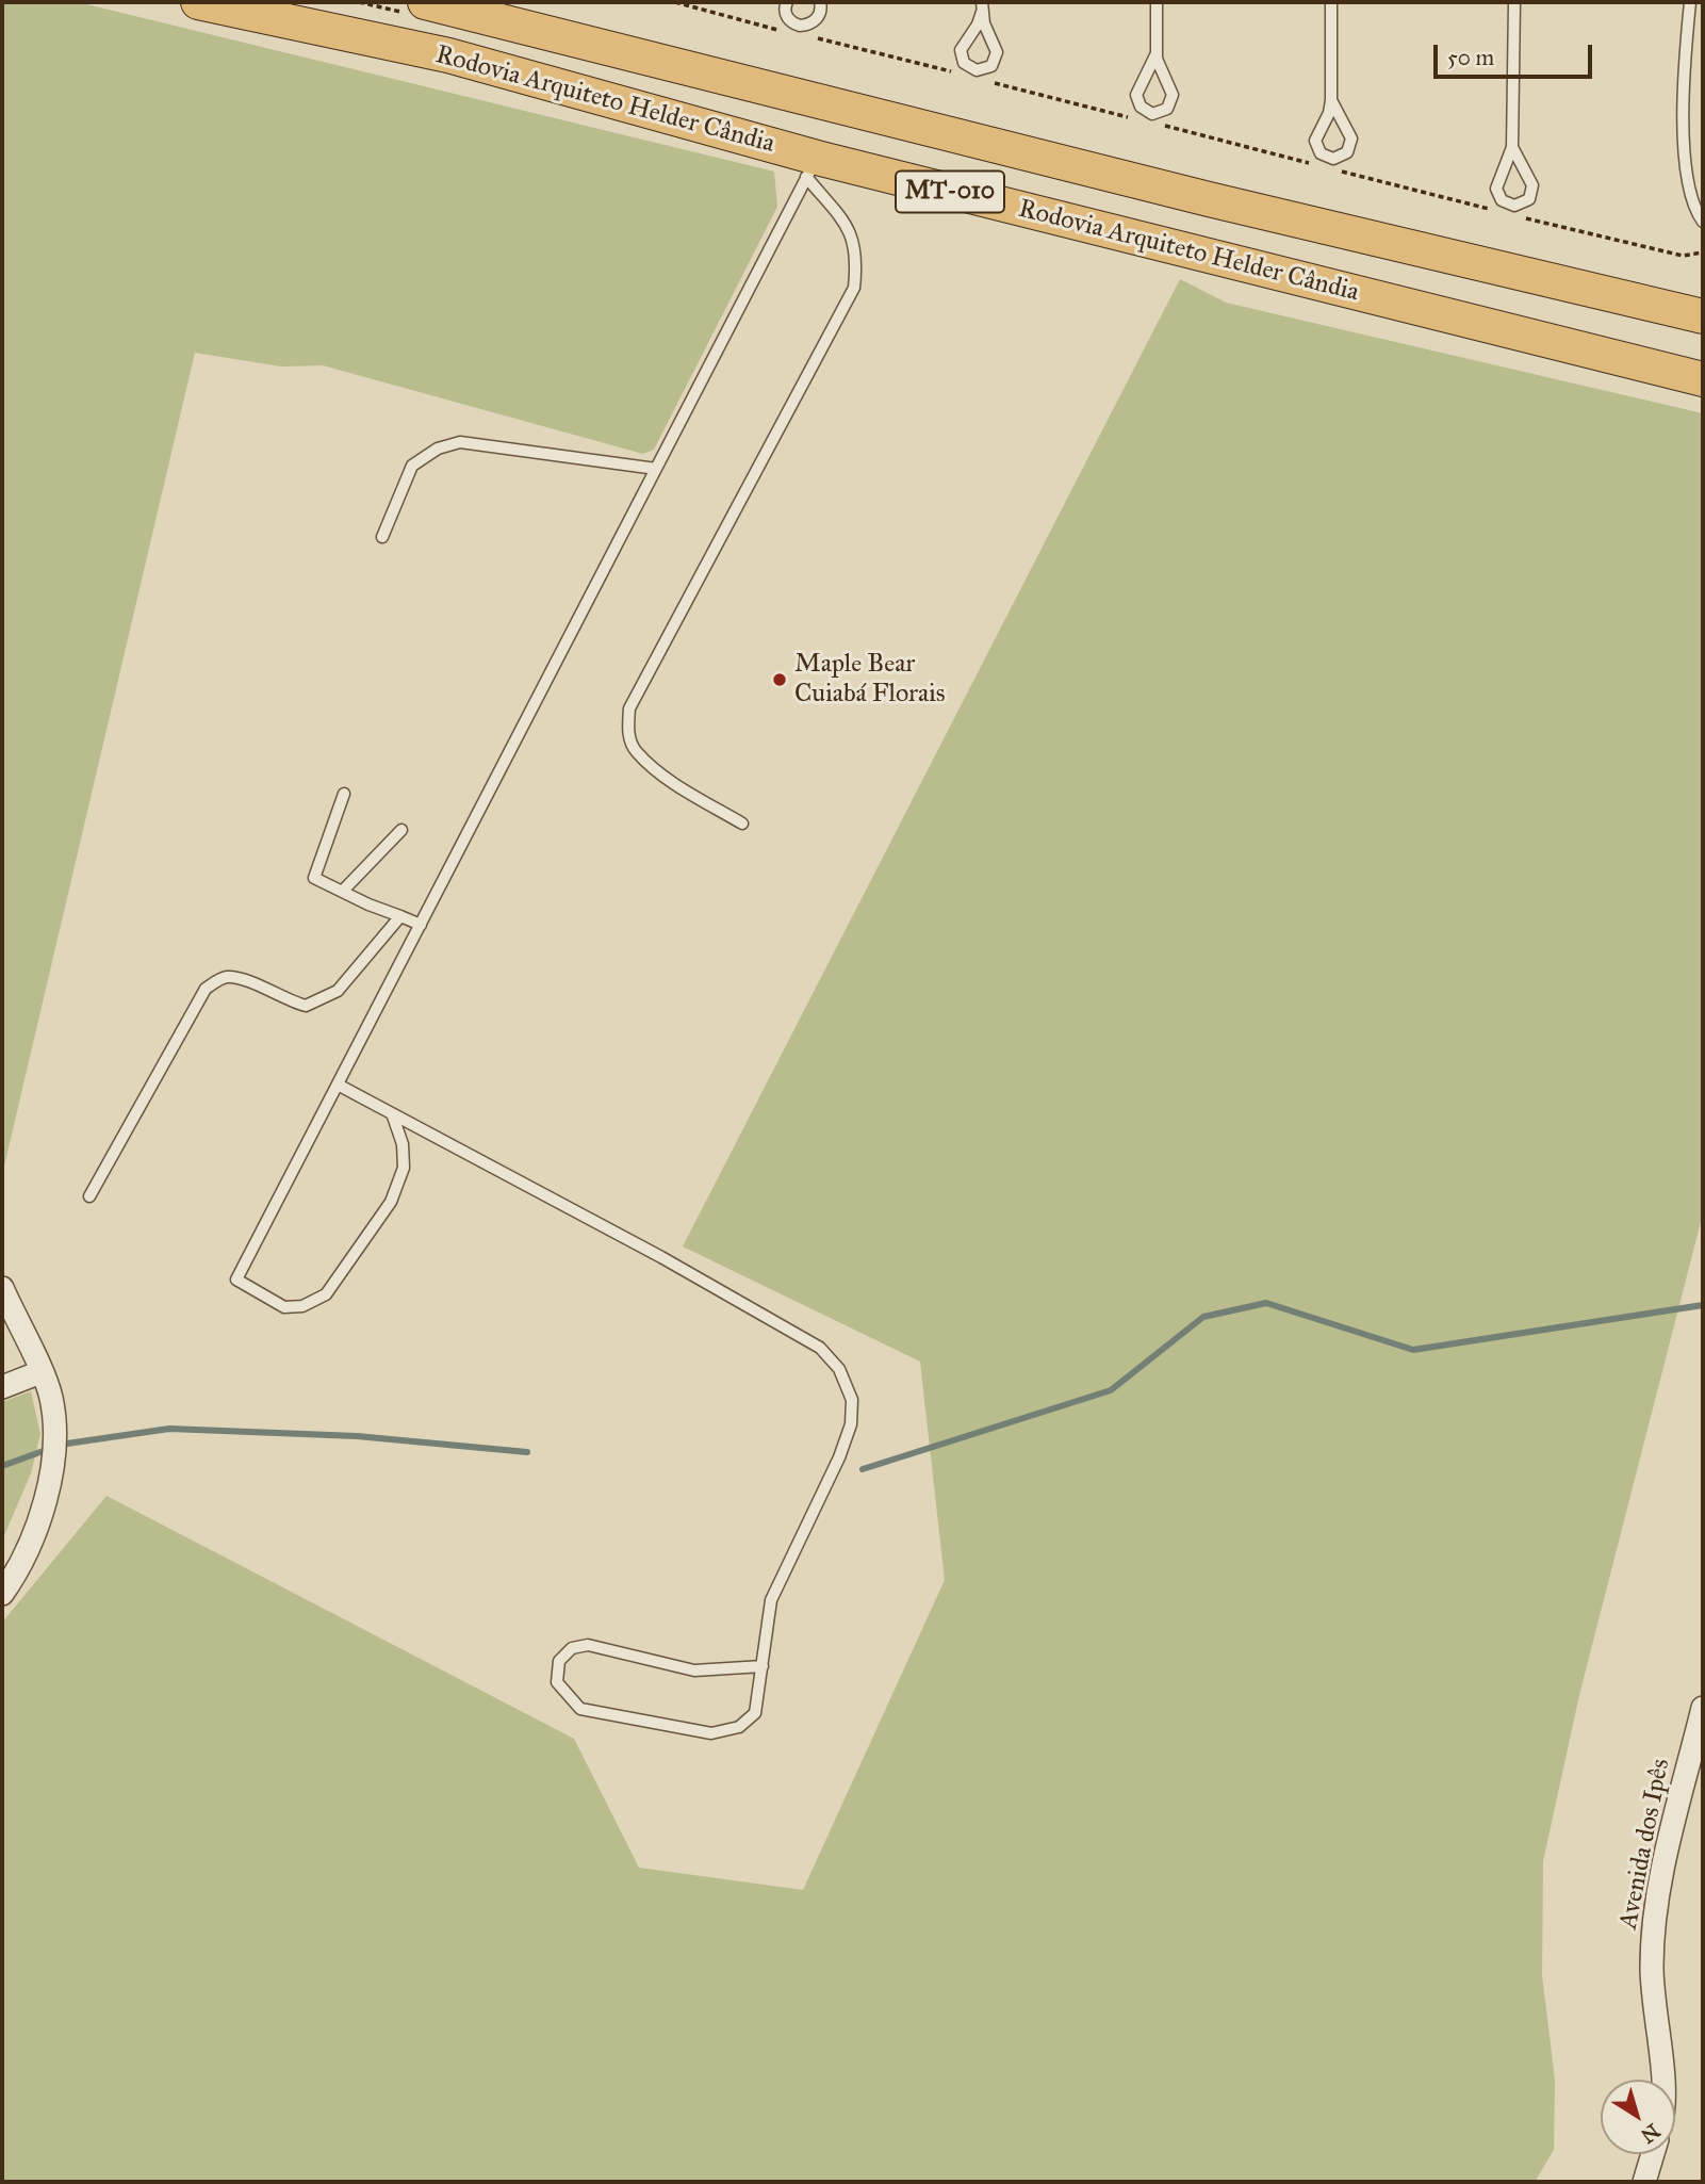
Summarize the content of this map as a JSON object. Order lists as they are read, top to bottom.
{
  "streets": {
    "main road": ["Rodovia Arquiteto Helder Cândia", "MT-010"],
    "street": ["Avenida dos Ipês"]
  },
  "places": ["Maple Bear Cuiabá Florais"],
  "scale_bar": "50 m",
  "north": "bottom right"
}
